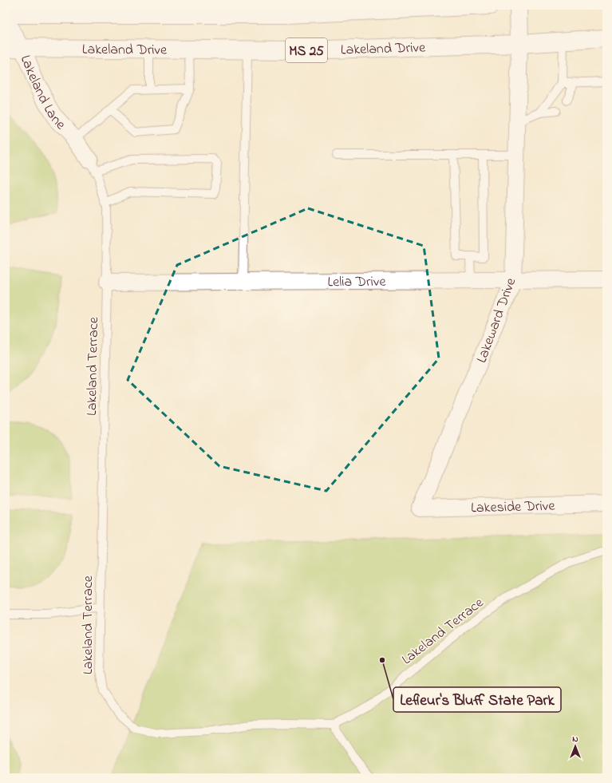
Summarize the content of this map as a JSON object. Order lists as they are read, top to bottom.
{
  "streets": {
    "highway": ["Lakeland Drive", "MS 25"],
    "street": [
      "Lakeland Lane",
      "Lelia Drive",
      "Lakeward Drive",
      "Lakeside Drive"
    ],
    "lane": ["Lakeland Terrace"]
  },
  "crossings": [
    ["Lakeland Drive", "Lakeland Lane"],
    ["Lakeland Drive", "Lakeward Drive"],
    ["Lakeland Lane", "Lakeland Terrace"],
    ["Lelia Drive", "Lakeward Drive"],
    ["Lelia Drive", "Lakeland Terrace"],
    ["Lakeward Drive", "Lakeside Drive"]
  ],
  "places": ["Lefleur's Bluff State Park"],
  "north": "top"
}
